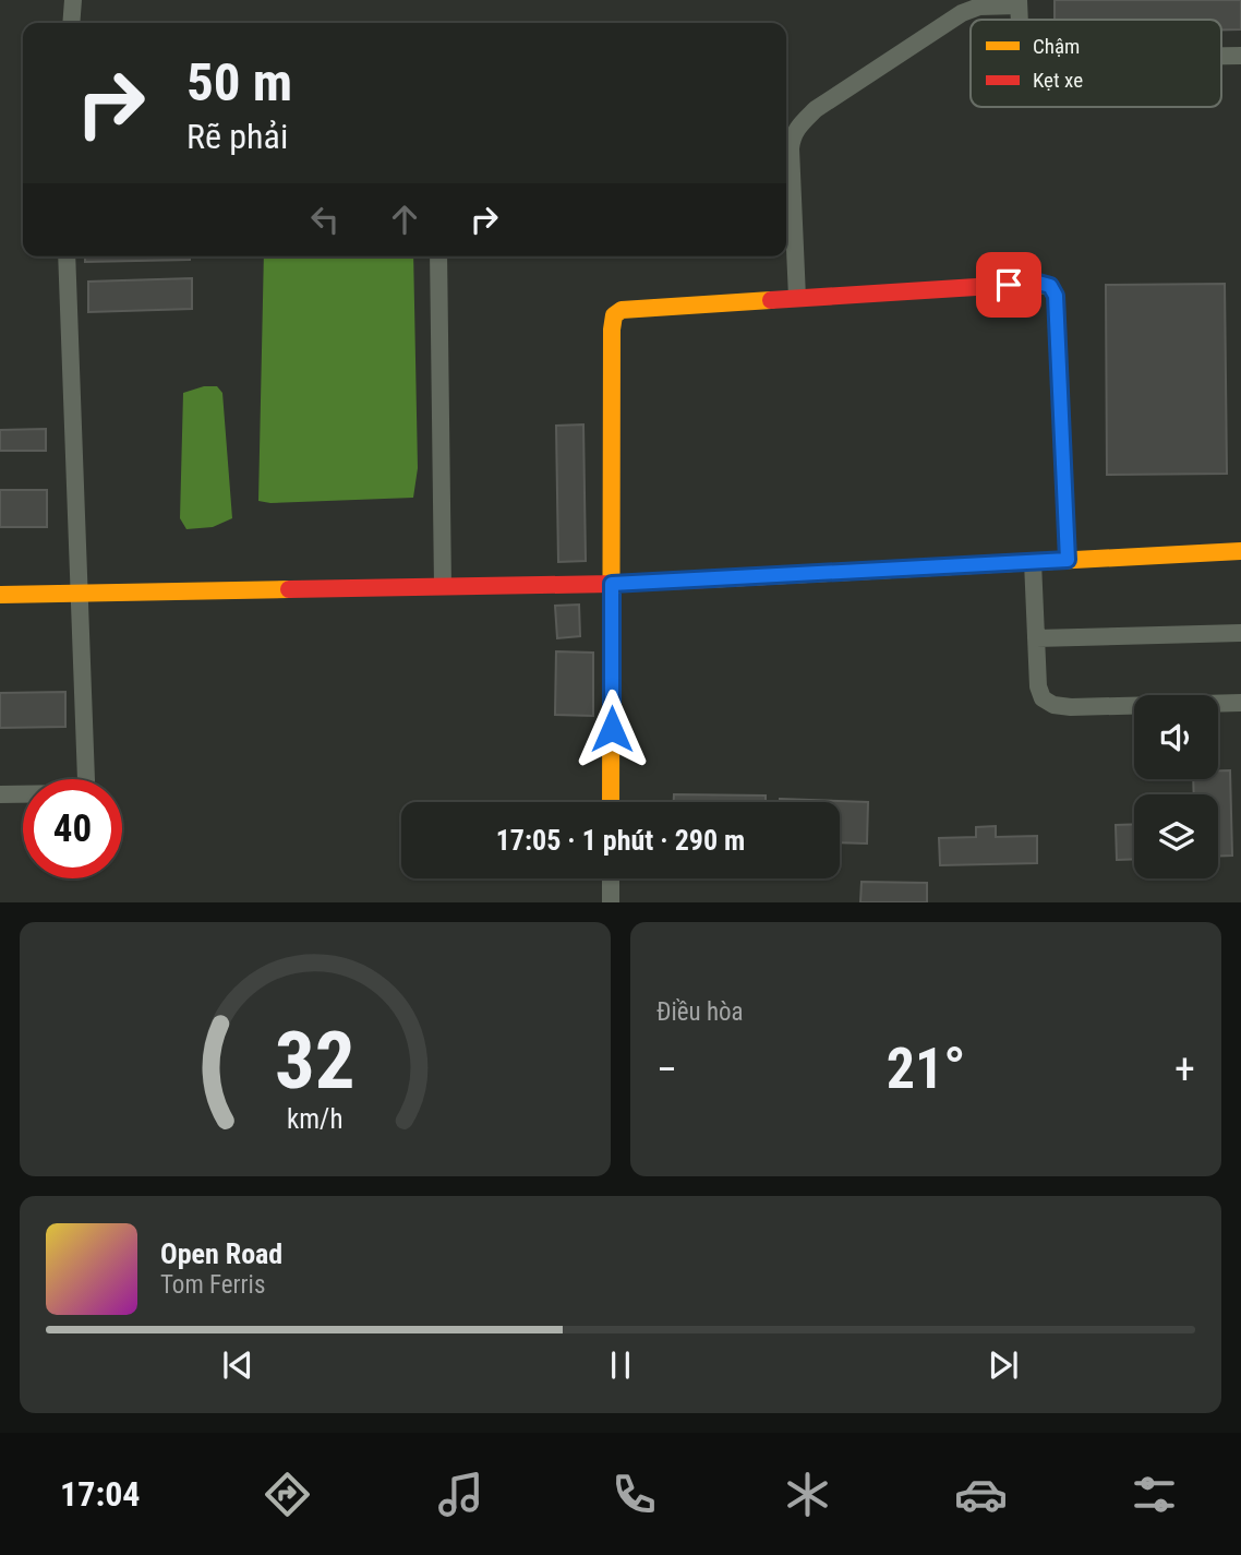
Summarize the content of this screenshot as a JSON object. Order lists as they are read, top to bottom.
{
  "legend": ["Chậm", "Kẹt xe"],
  "page": {
    "turn": ["50 m", "Rẽ phải"],
    "limit": "40",
    "trip": "17:05 · 1 phút · 290 m",
    "tile": "Điều hòa",
    "heat": ["−", "21°", "+"],
    "song": ["Open Road", "Tom Ferris"],
    "tabs": "17:04",
    "gauge": ["32", "km/h"]
  }
}
